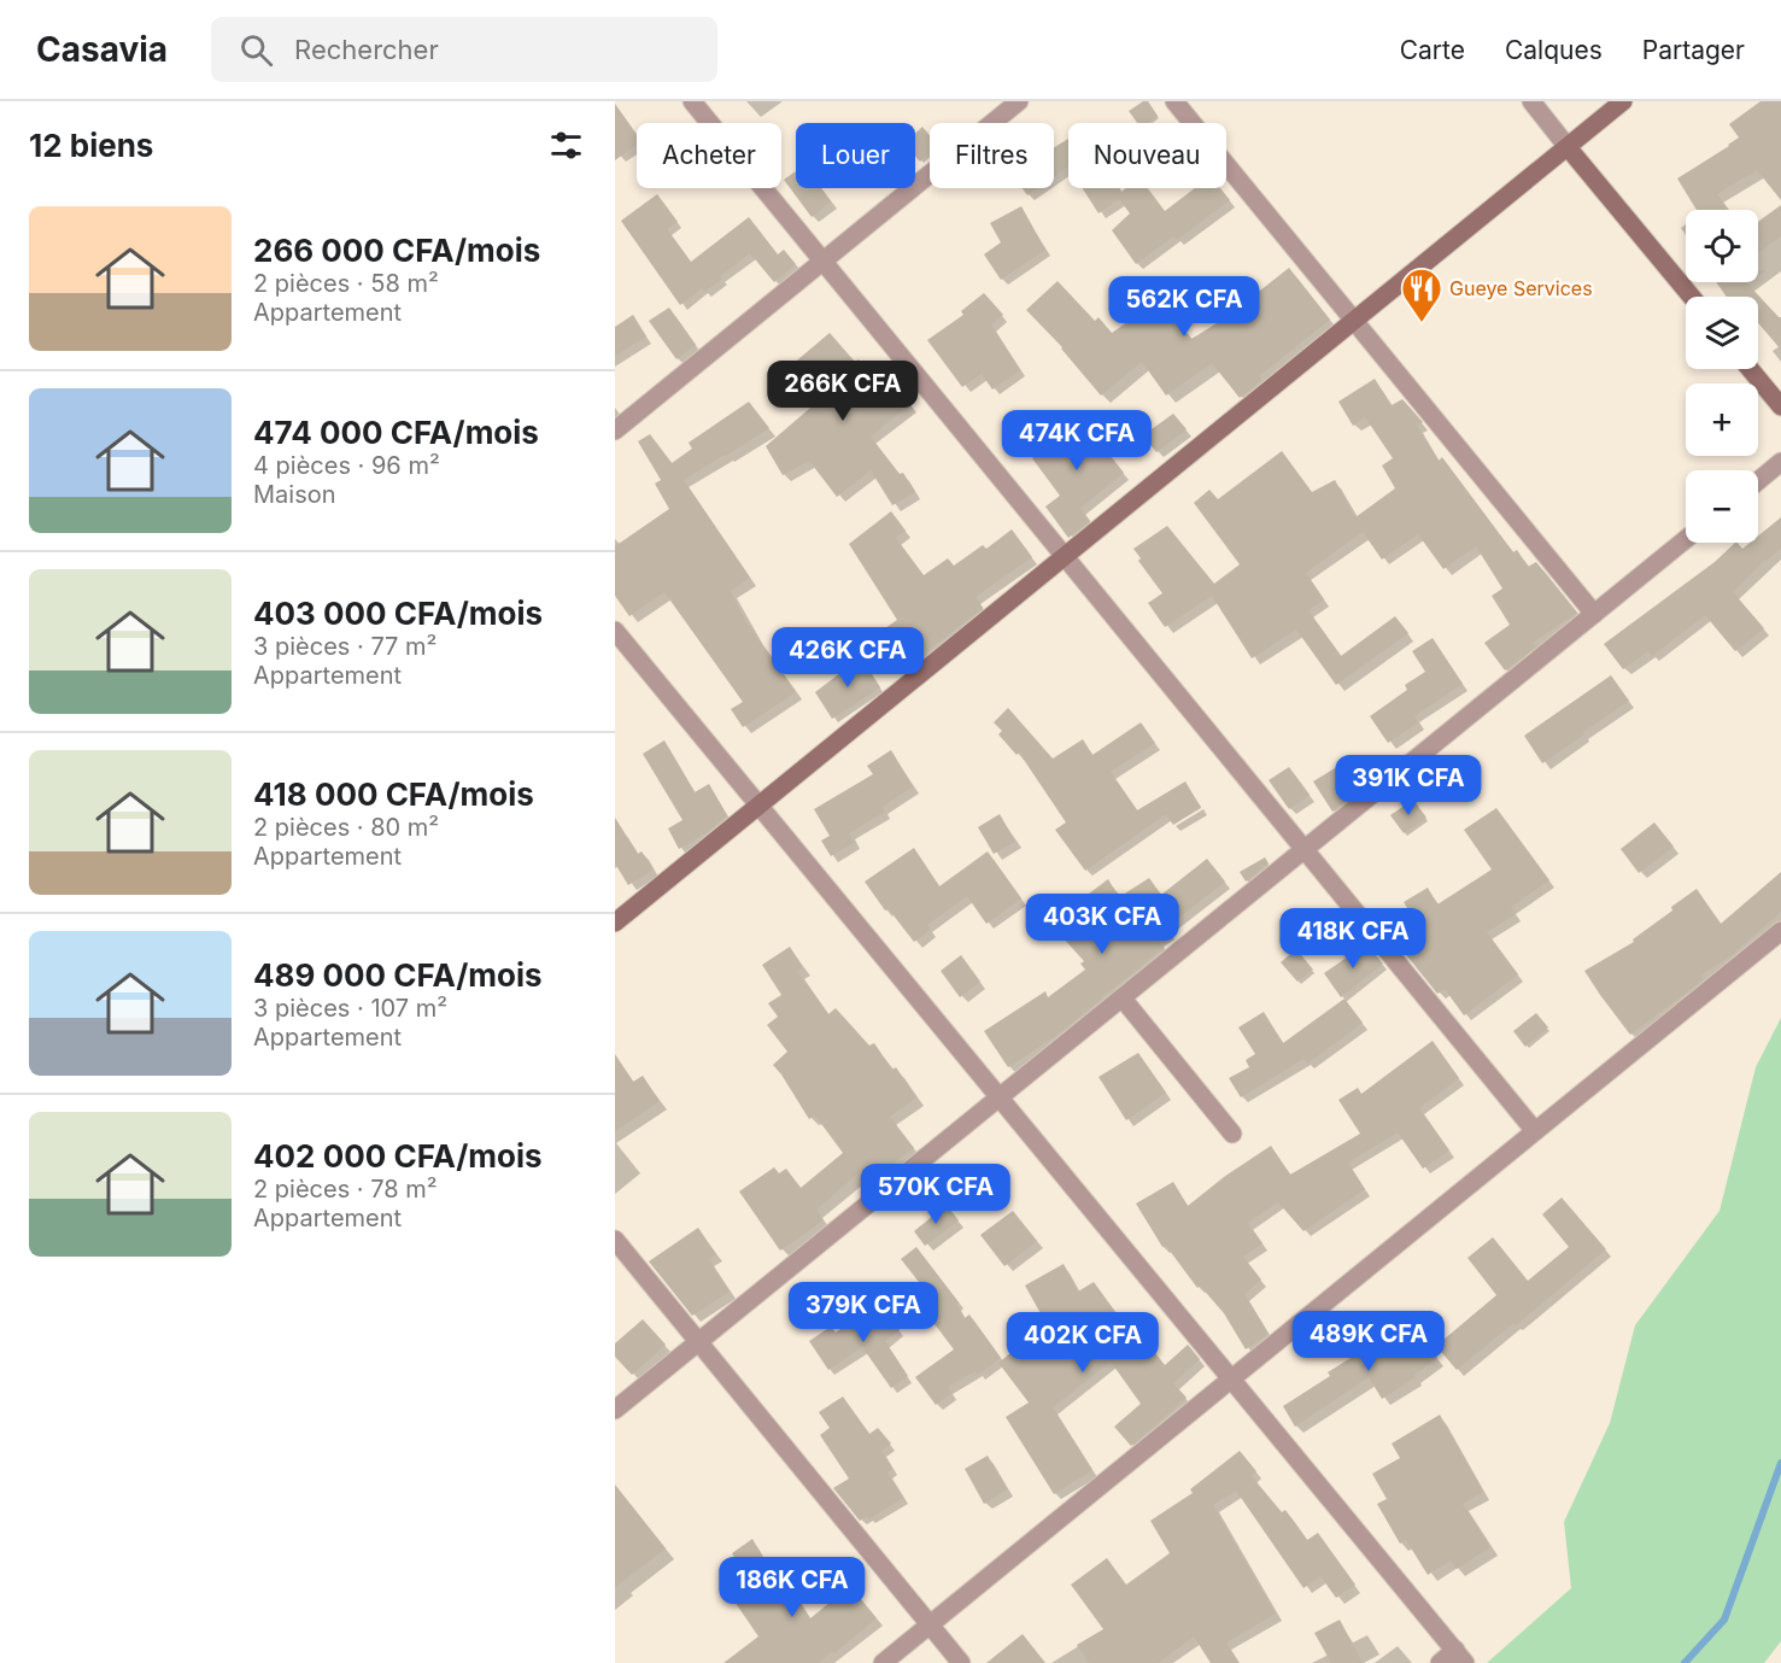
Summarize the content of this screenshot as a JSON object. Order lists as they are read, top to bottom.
{
  "places": {
    "restaurant": ["Gueye Services"]
  },
  "page": {
    "header": "Casavia",
    "search": "Rechercher",
    "nav": ["Carte", "Calques", "Partager"],
    "heading": "12 biens",
    "chip": [
      "Acheter",
      "Louer",
      "Filtres",
      "Nouveau"
    ],
    "list": [
      {
        "name": "266 000 CFA/mois",
        "note": "2 pièces · 58 m² · Appartement"
      },
      {
        "name": "474 000 CFA/mois",
        "note": "4 pièces · 96 m² · Maison"
      },
      {
        "name": "403 000 CFA/mois",
        "note": "3 pièces · 77 m² · Appartement"
      },
      {
        "name": "418 000 CFA/mois",
        "note": "2 pièces · 80 m² · Appartement"
      },
      {
        "name": "489 000 CFA/mois",
        "note": "3 pièces · 107 m² · Appartement"
      },
      {
        "name": "402 000 CFA/mois",
        "note": "2 pièces · 78 m² · Appartement"
      }
    ],
    "map_buttons": ["+", "−"],
    "price": [
      "562K CFA",
      "266K CFA",
      "474K CFA",
      "426K CFA",
      "391K CFA",
      "403K CFA",
      "418K CFA",
      "570K CFA",
      "379K CFA",
      "489K CFA",
      "402K CFA",
      "186K CFA"
    ]
  }
}
